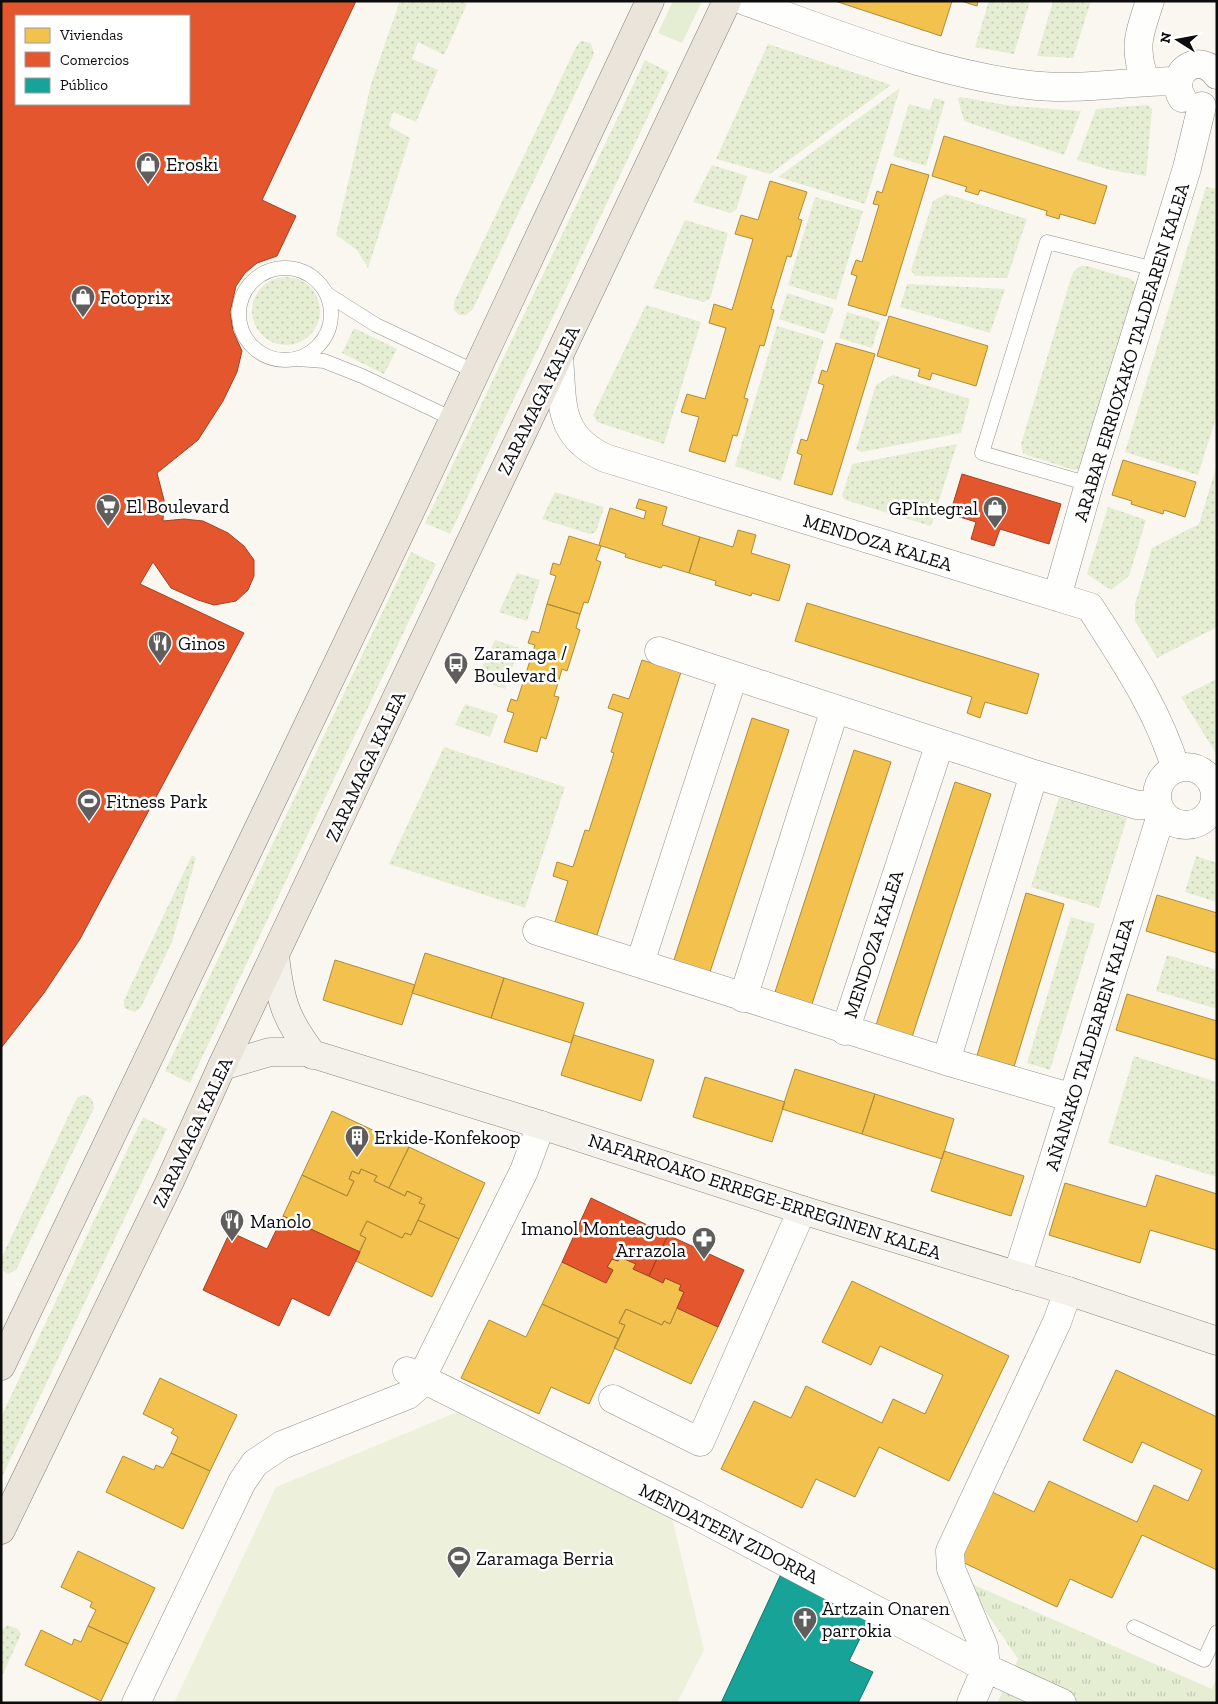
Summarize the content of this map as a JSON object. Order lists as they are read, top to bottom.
{
  "streets": {
    "main road": ["ZARAMAGA KALEA"],
    "street": [
      "ARABAR ERRIOXAKO TALDEAREN KALEA",
      "MENDOZA KALEA",
      "AÑANAKO TALDEAREN KALEA",
      "NAFARROAKO ERREGE-ERREGINEN KALEA",
      "MENDATEEN ZIDORRA"
    ]
  },
  "crossings": [
    ["ARABAR ERRIOXAKO TALDEAREN KALEA", "MENDOZA KALEA"],
    ["ZARAMAGA KALEA", "MENDOZA KALEA"],
    ["ZARAMAGA KALEA", "NAFARROAKO ERREGE-ERREGINEN KALEA"],
    ["MENDOZA KALEA", "AÑANAKO TALDEAREN KALEA"],
    ["AÑANAKO TALDEAREN KALEA", "NAFARROAKO ERREGE-ERREGINEN KALEA"]
  ],
  "places": {
    "shop": ["Eroski", "Fotoprix", "GPIntegral"],
    "supermarket": ["El Boulevard"],
    "restaurant": ["Ginos", "Manolo"],
    "bus stop": ["Zaramaga / Boulevard"],
    "sports": ["Fitness Park", "Zaramaga Berria"],
    "building": ["Erkide-Konfekoop"],
    "pharmacy": ["Imanol Monteagudo Arrazola"],
    "church": ["Artzain Onaren parrokia"]
  },
  "legend": ["Viviendas", "Comercios", "Público"],
  "north": "left"
}
